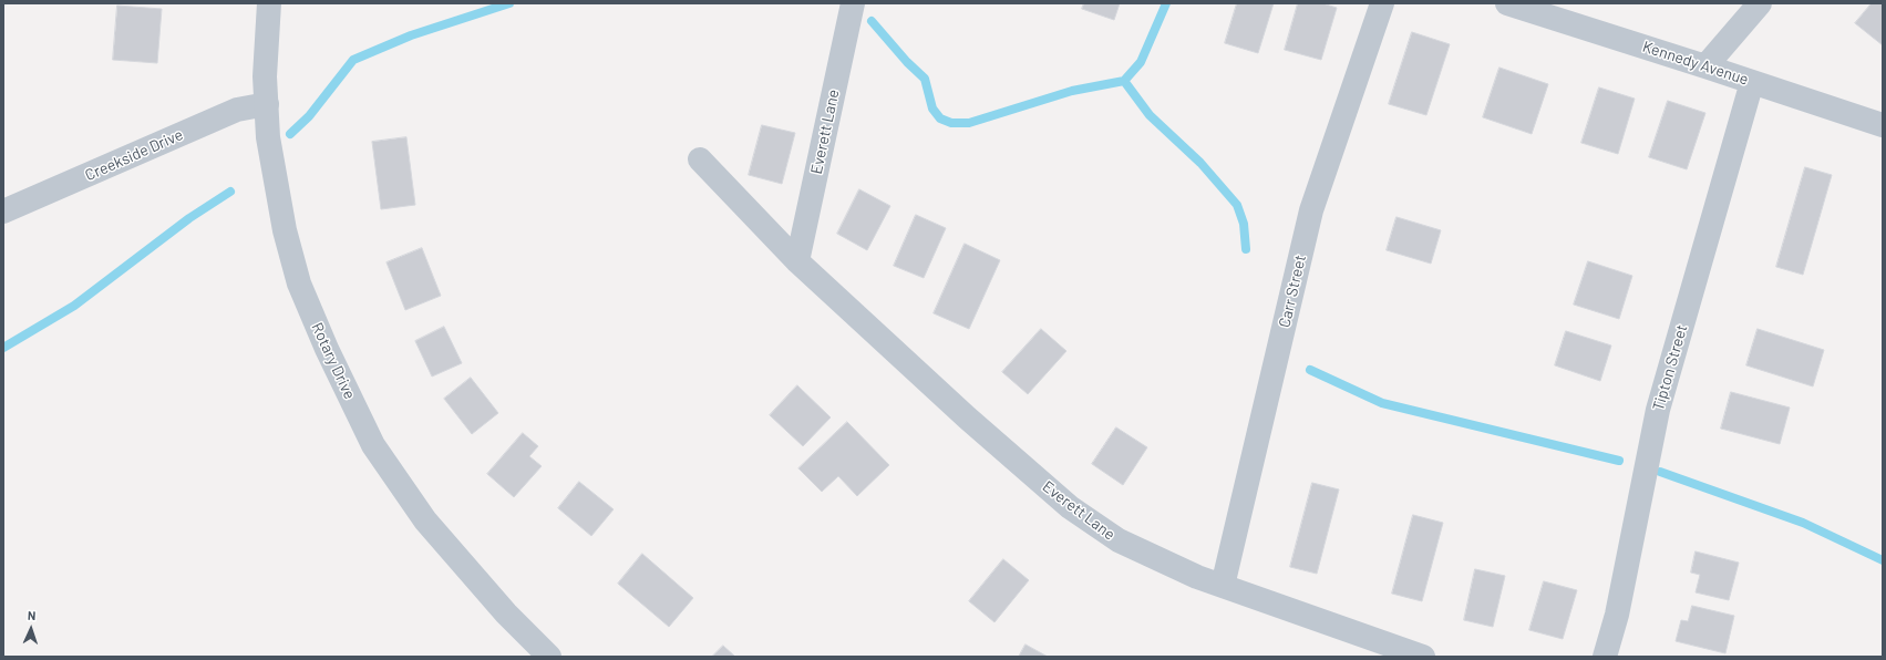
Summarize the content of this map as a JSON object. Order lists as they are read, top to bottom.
{
  "streets": {
    "street": [
      "Kennedy Avenue",
      "Everett Lane",
      "Creekside Drive",
      "Carr Street",
      "Rotary Drive",
      "Tipton Street"
    ]
  },
  "crossings": [
    ["Kennedy Avenue", "Tipton Street"],
    ["Everett Lane", "Carr Street"],
    ["Creekside Drive", "Rotary Drive"]
  ],
  "north": "top"
}
